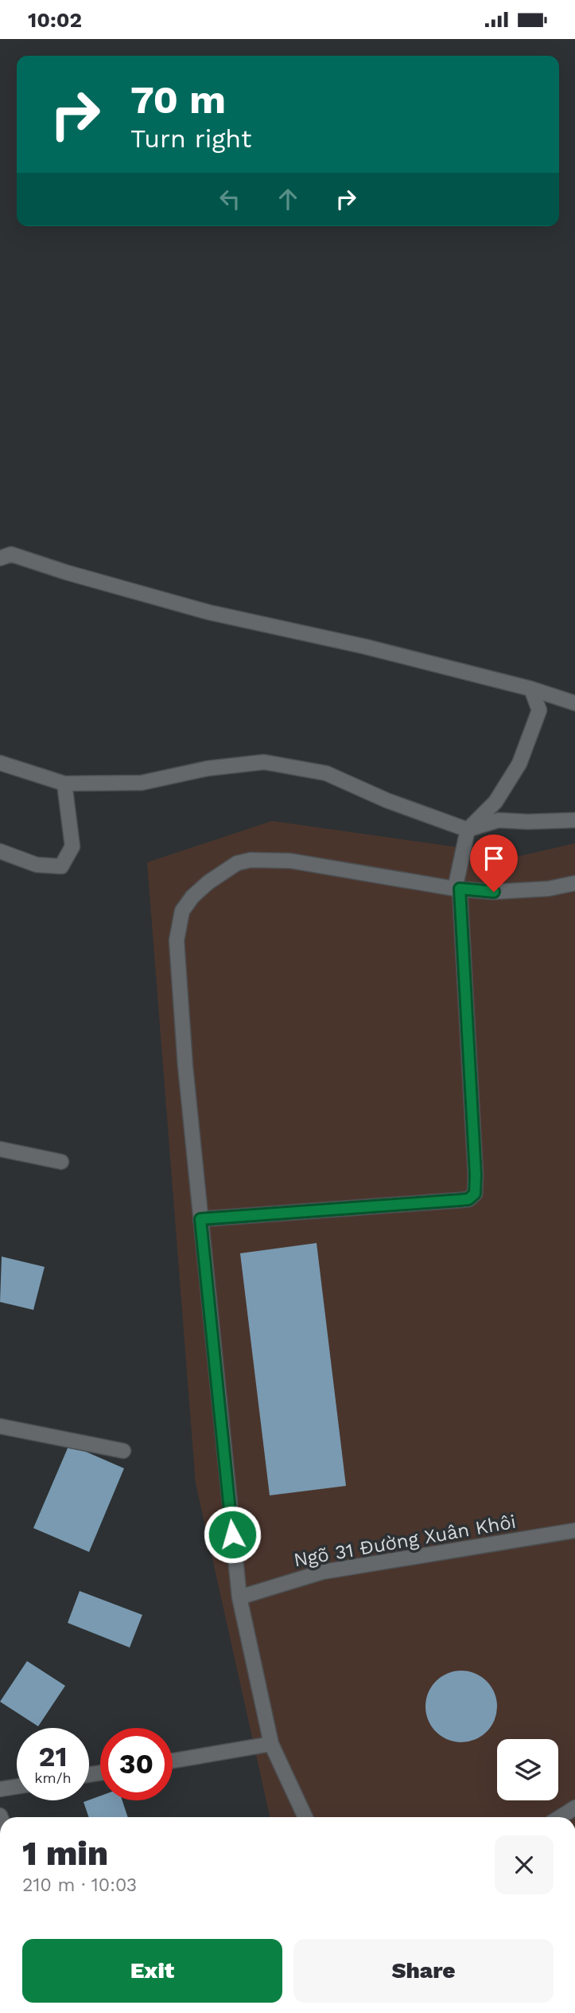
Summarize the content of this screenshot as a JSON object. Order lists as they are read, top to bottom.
{
  "streets": {
    "street": ["Ngõ 31 Đường Xuân Khôi"]
  },
  "page": {
    "status": "10:02",
    "turn": ["70 m", "Turn right"],
    "speed": "21 km/h",
    "limit": "30",
    "heading": ["1 min", "210 m · 10:03"],
    "buttons": ["Exit", "Share"]
  }
}
